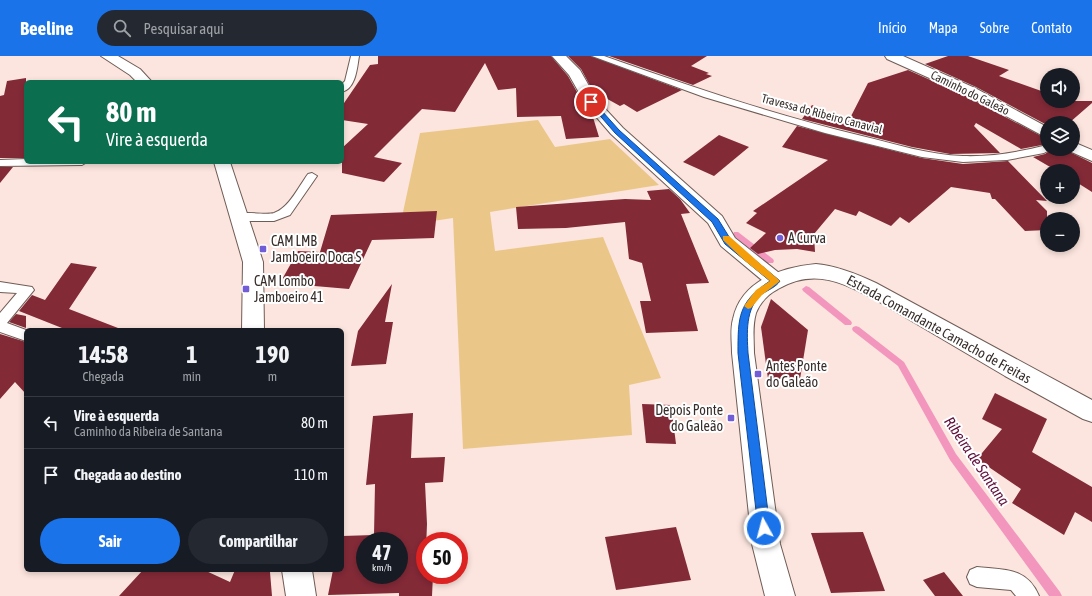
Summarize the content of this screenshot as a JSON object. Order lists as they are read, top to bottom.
{
  "streets": {
    "street": ["Caminho do Galeão", "Estrada Comandante Camacho de Freitas"],
    "lane": ["Travessa do Ribeiro Canavial"]
  },
  "water": ["Ribeira de Santana"],
  "places": {
    "other": ["A Curva"],
    "transit": [
      "CAM LMB Jamboeiro Doca S",
      "CAM Lombo Jamboeiro 41",
      "Antes Ponte do Galeão",
      "Depois Ponte do Galeão"
    ]
  },
  "page": {
    "header": "Beeline",
    "search": "Pesquisar aqui",
    "nav": [
      "Início",
      "Mapa",
      "Sobre",
      "Contato"
    ],
    "map_buttons": ["+", "−"],
    "turn": ["80 m", "Vire à esquerda"],
    "eta": [
      "14:58",
      "Chegada",
      "1",
      "min",
      "190",
      "m"
    ],
    "list": [
      {
        "name": "Vire à esquerda",
        "note": "Caminho da Ribeira de Santana",
        "value": "80 m"
      },
      {
        "name": "Chegada ao destino",
        "value": "110 m"
      }
    ],
    "buttons": ["Sair", "Compartilhar"],
    "speed": "47 km/h",
    "limit": "50"
  }
}
